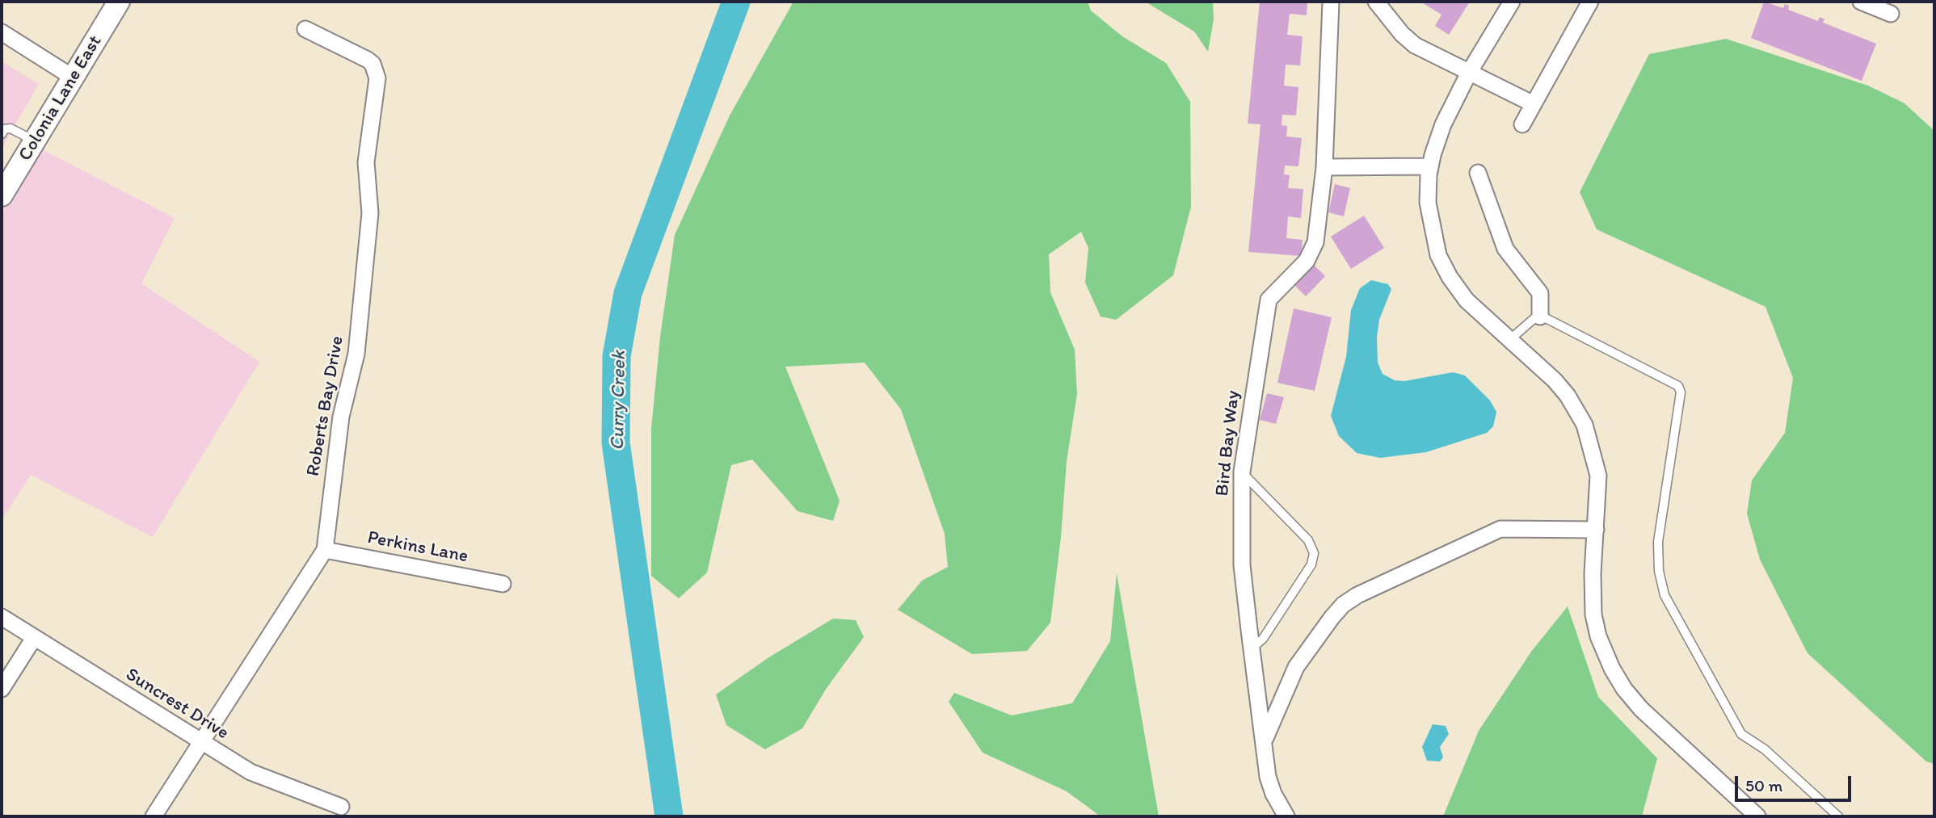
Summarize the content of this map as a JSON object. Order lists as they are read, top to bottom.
{
  "streets": {
    "street": [
      "Colonia Lane East",
      "Roberts Bay Drive",
      "Bird Bay Way",
      "Perkins Lane",
      "Suncrest Drive"
    ]
  },
  "crossings": [
    ["Roberts Bay Drive", "Perkins Lane"],
    ["Roberts Bay Drive", "Suncrest Drive"]
  ],
  "water": ["Curry Creek"],
  "scale_bar": "50 m"
}
